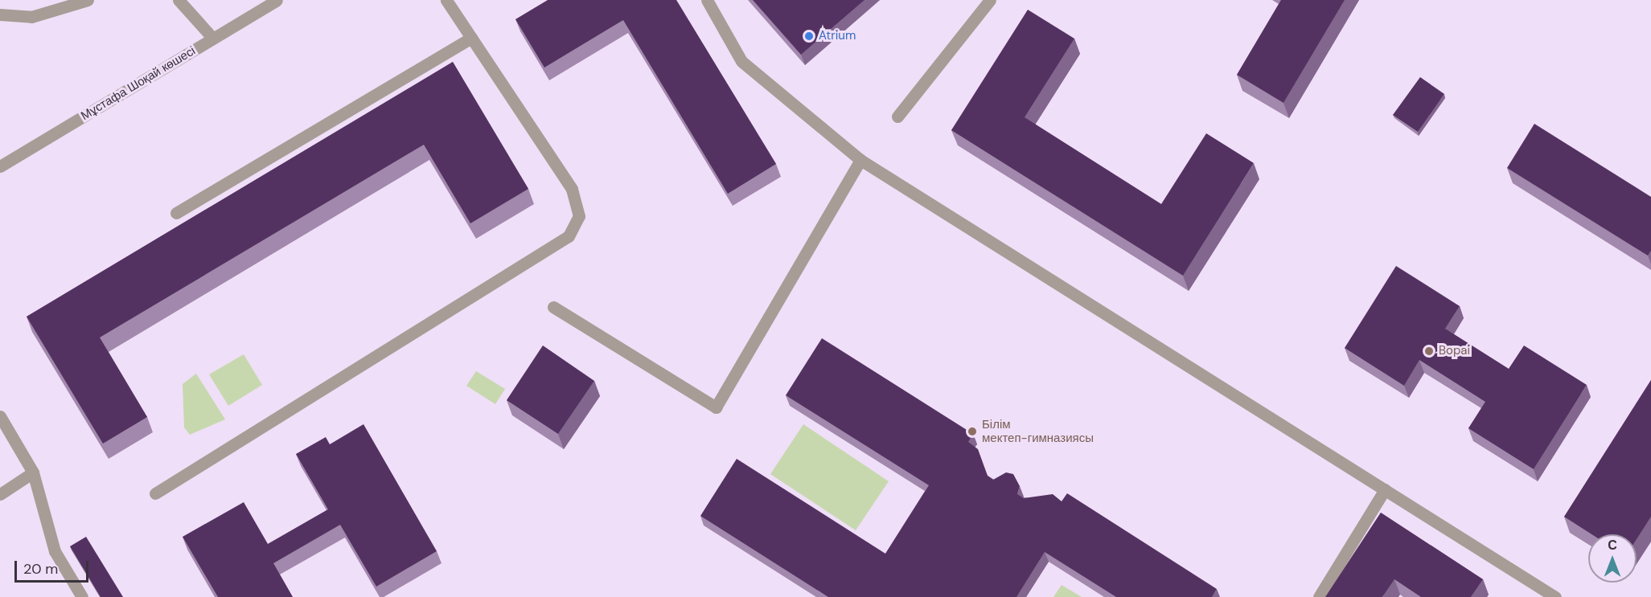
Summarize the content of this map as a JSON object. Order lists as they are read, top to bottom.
{
  "streets": {
    "street": ["Мұстафа Шоқай көшесі"]
  },
  "places": ["Atrium", "Bopai", "Білім мектеп-гимназиясы"],
  "scale_bar": "20 m",
  "north": "top"
}
